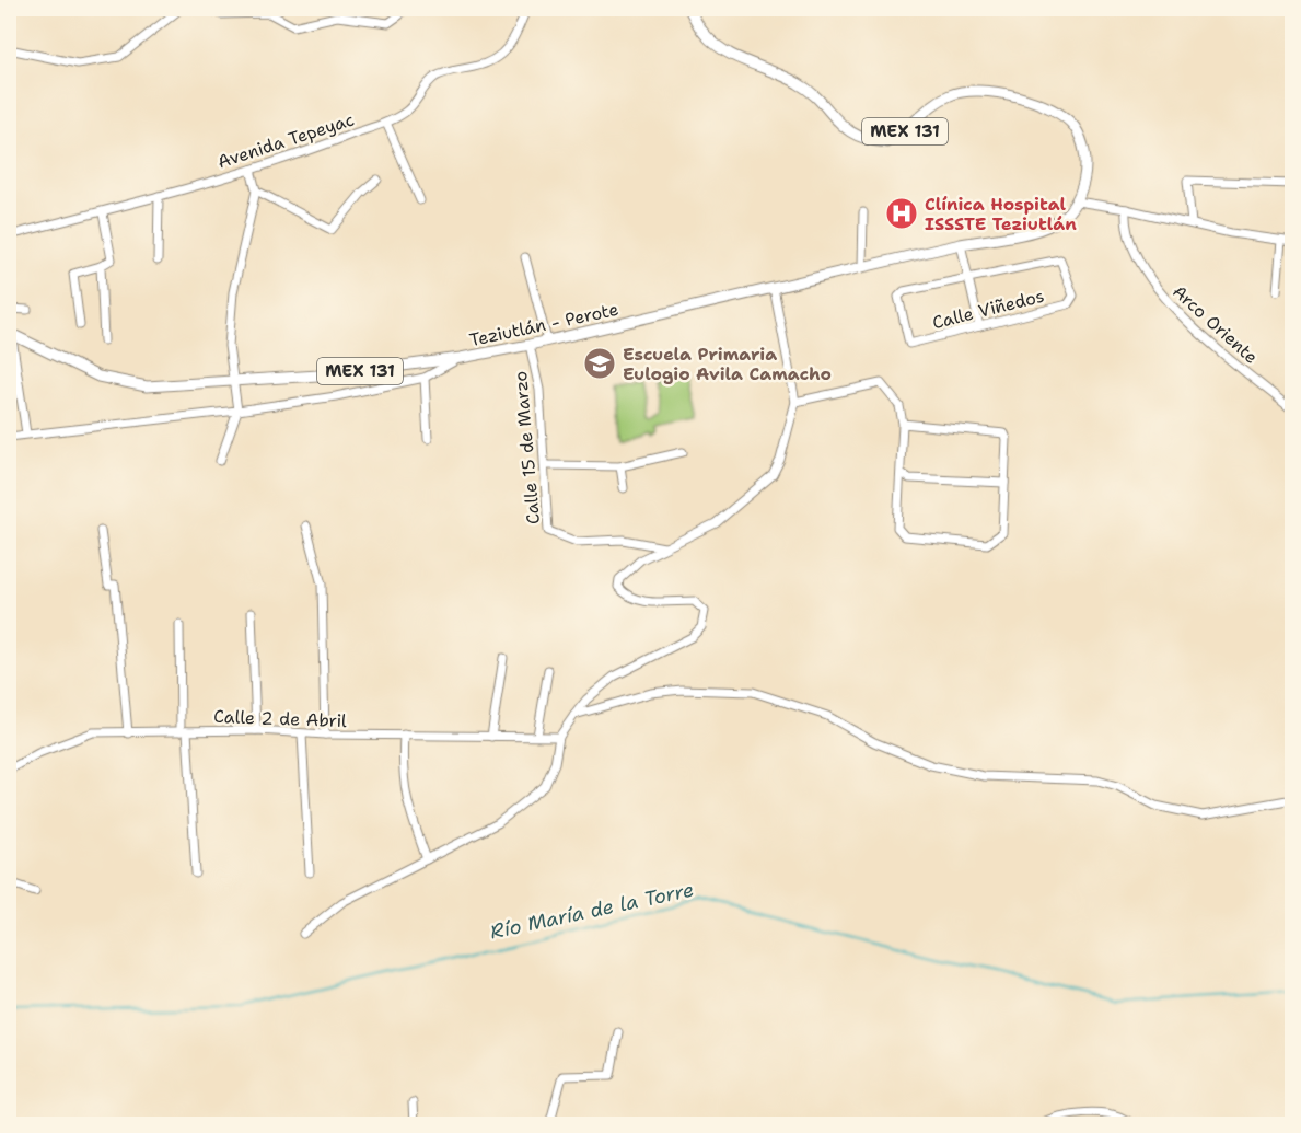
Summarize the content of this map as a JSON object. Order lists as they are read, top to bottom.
{
  "streets": {
    "main road": ["MEX 131", "Teziutlán - Perote"],
    "street": [
      "Avenida Tepeyac",
      "Calle Viñedos",
      "Arco Oriente",
      "Calle 15 de Marzo",
      "Calle 2 de Abril"
    ]
  },
  "crossings": [
    ["MEX 131", "Teziutlán - Perote"],
    ["Teziutlán - Perote", "Calle 15 de Marzo"]
  ],
  "water": ["Río María de la Torre"],
  "places": {
    "hospital": ["Clínica Hospital ISSSTE Teziutlán"],
    "school or university": ["Escuela Primaria Eulogio Avila Camacho"]
  }
}
